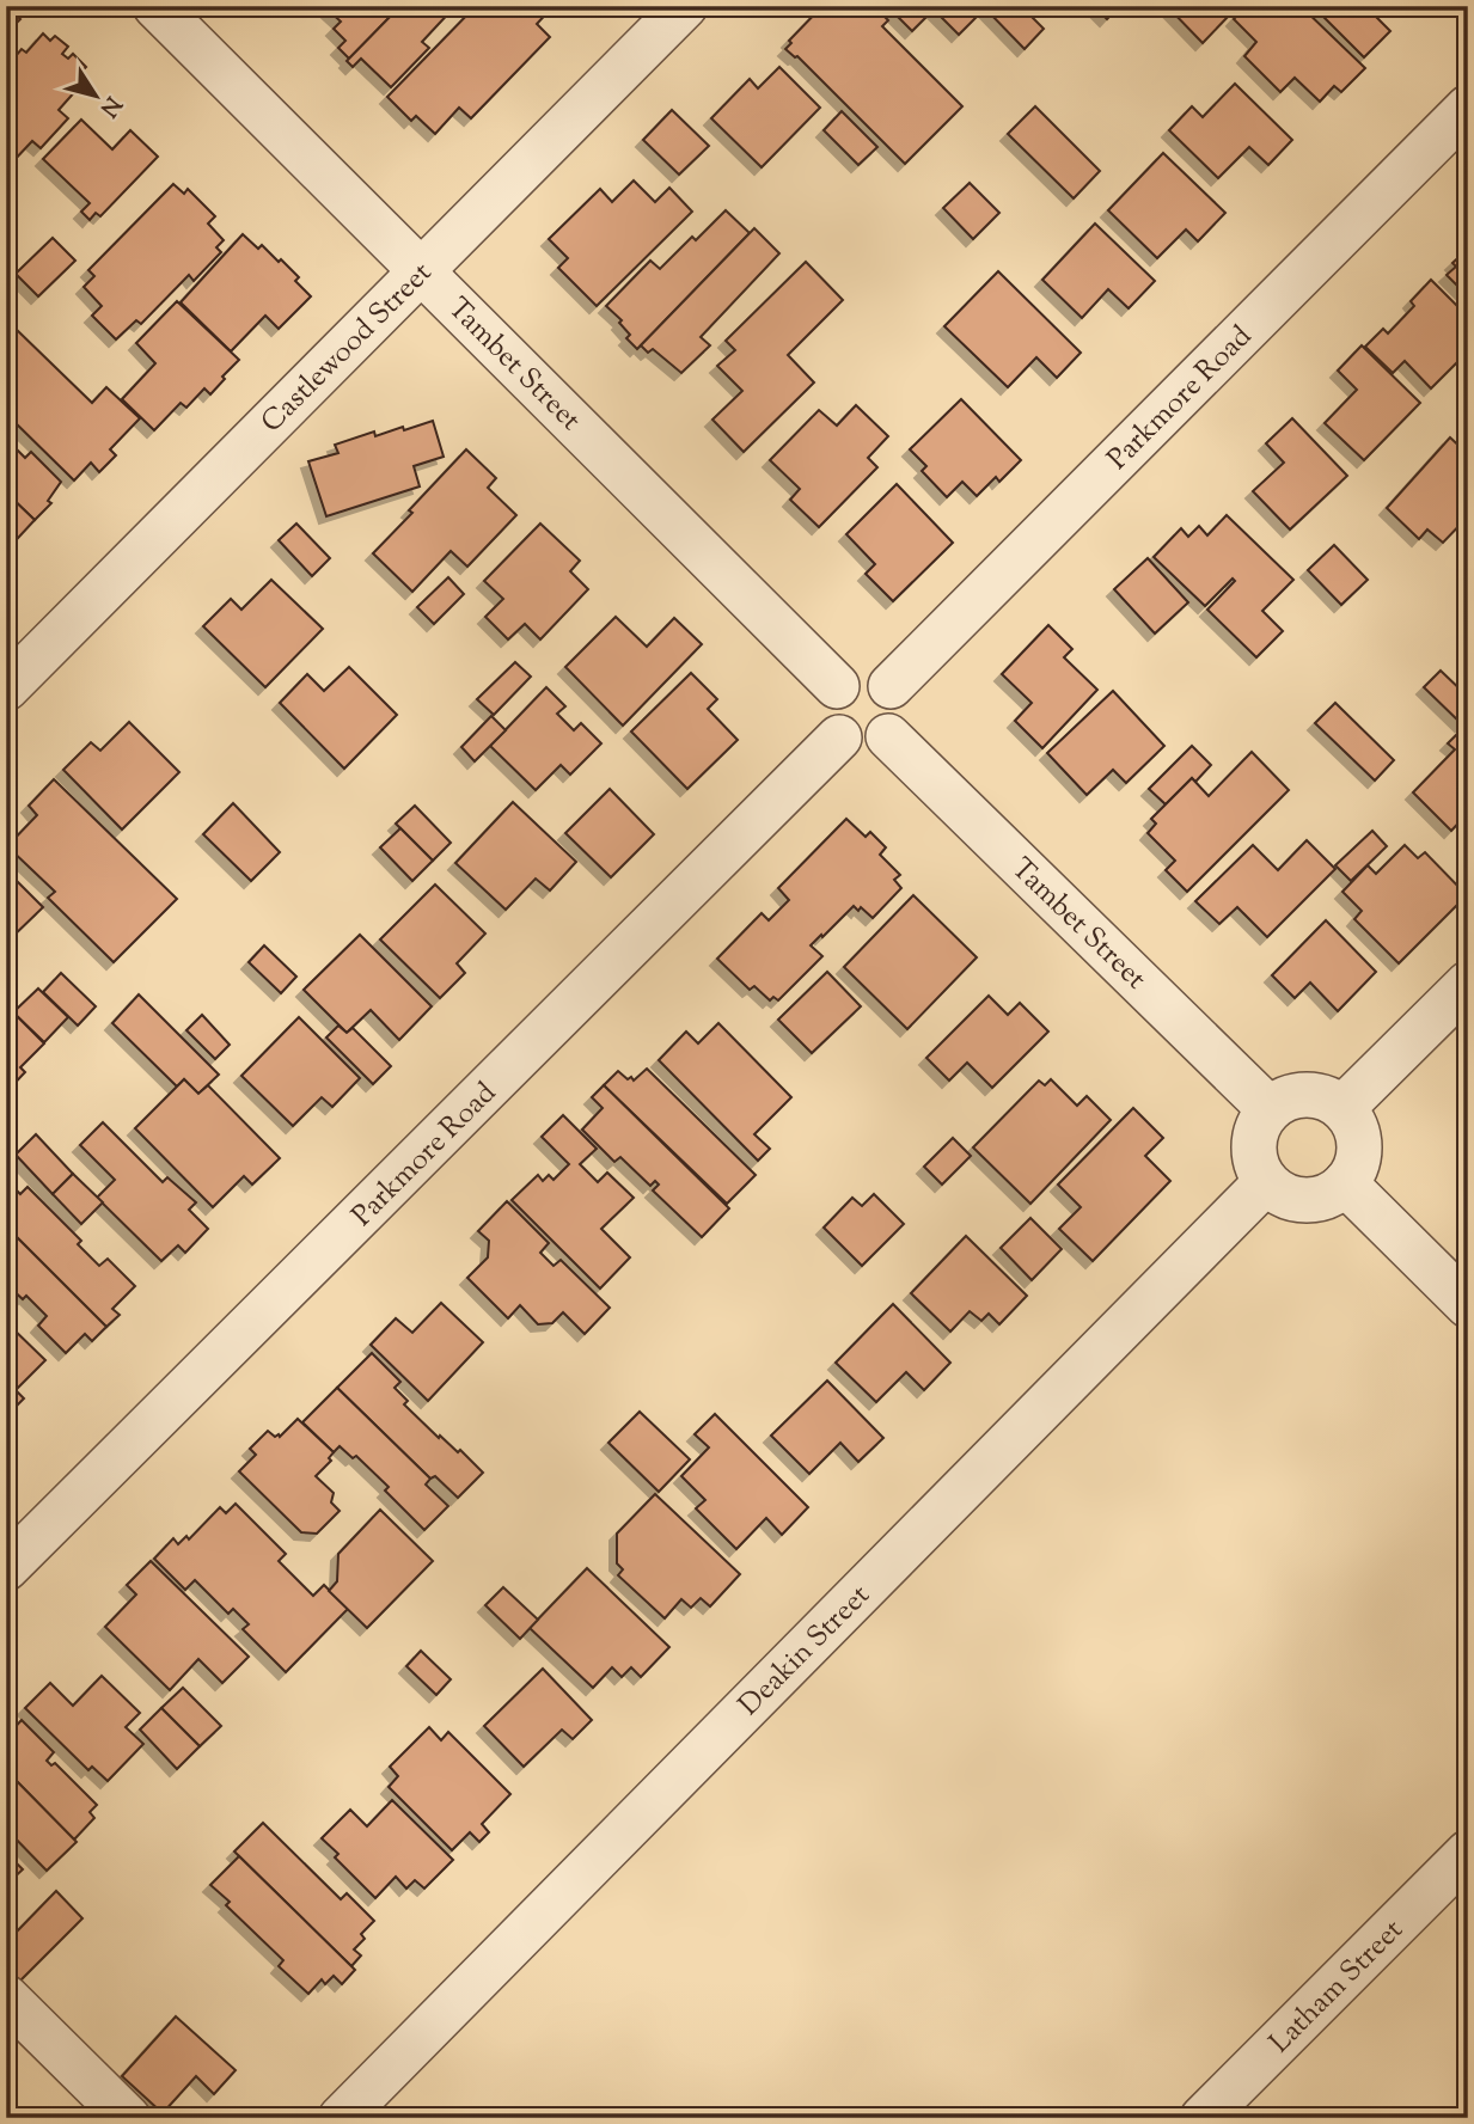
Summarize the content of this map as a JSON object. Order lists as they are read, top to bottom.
{
  "streets": {
    "street": [
      "Castlewood Street",
      "Tambet Street",
      "Parkmore Road",
      "Deakin Street",
      "Latham Street"
    ]
  },
  "crossings": [
    ["Castlewood Street", "Tambet Street"],
    ["Tambet Street", "Parkmore Road"],
    ["Tambet Street", "Deakin Street"]
  ],
  "north": "bottom right"
}
